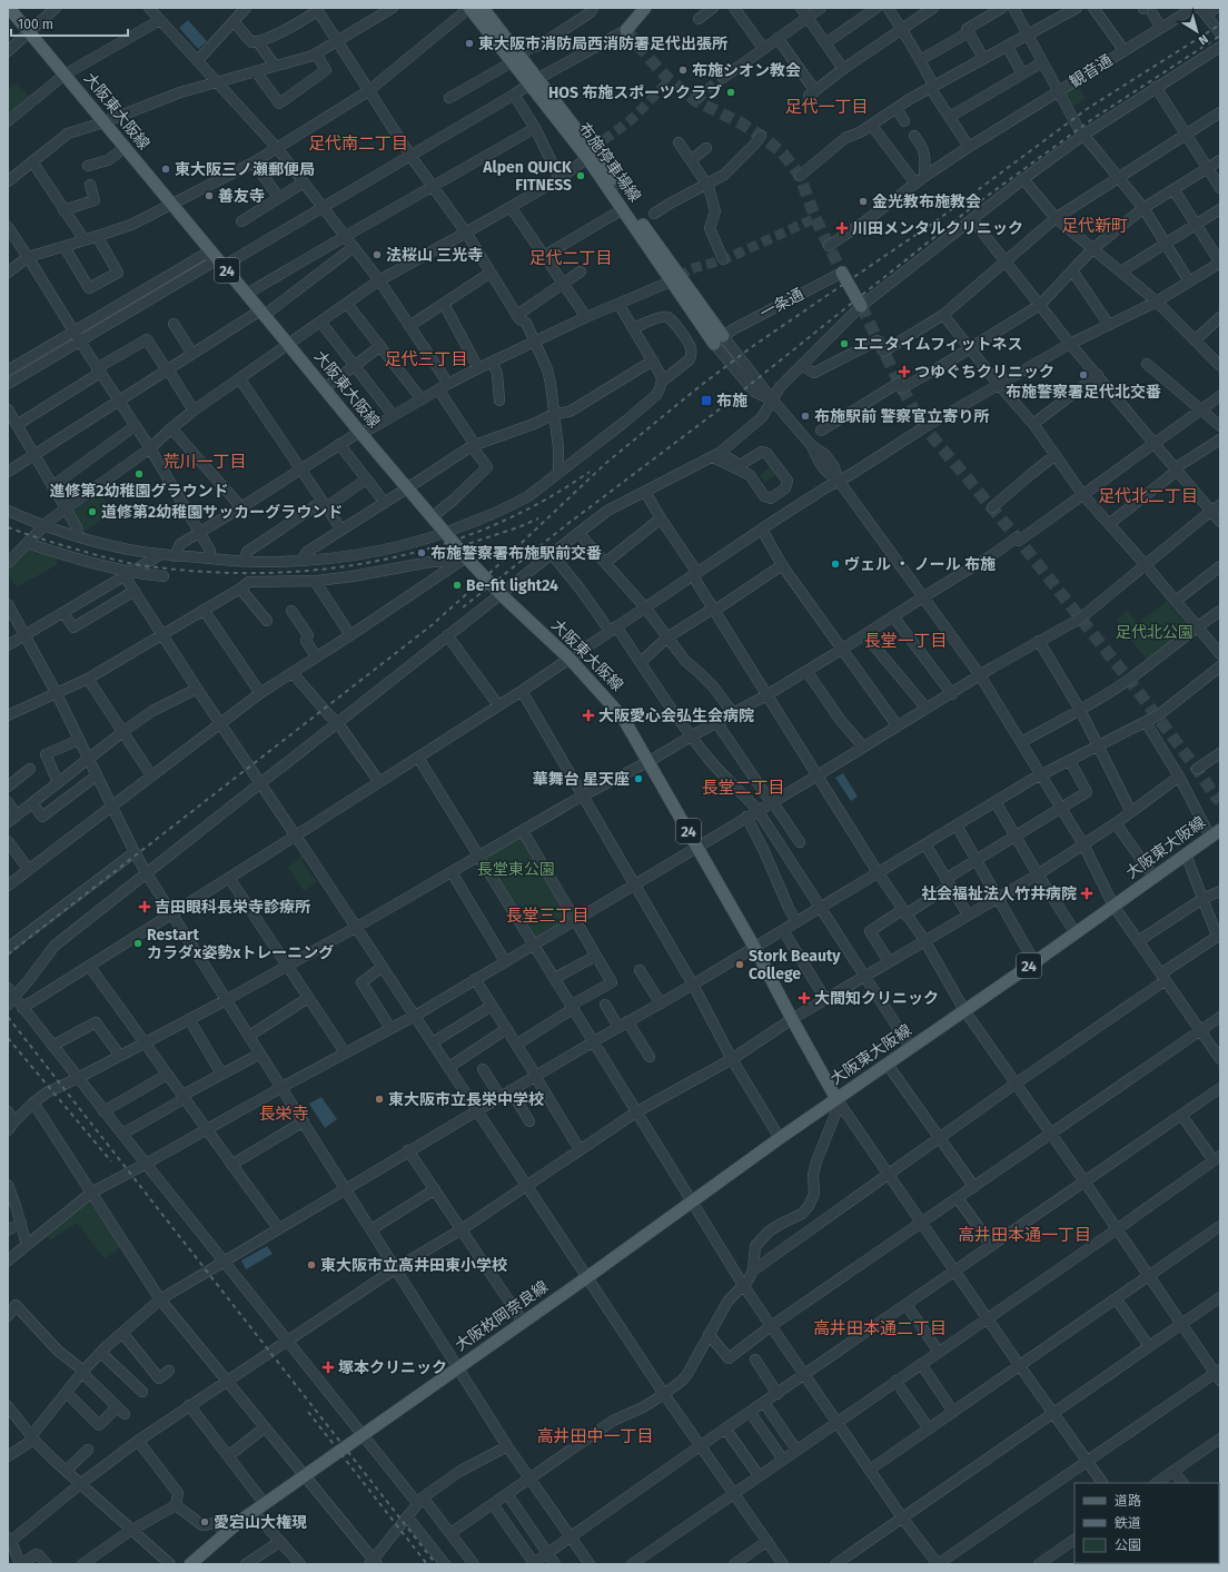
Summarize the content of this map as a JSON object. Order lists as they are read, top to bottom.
{
  "streets": {
    "main road": [
      "大阪東大阪線",
      "布施停車場線",
      "24",
      "大阪枚岡奈良線"
    ],
    "street": ["観音通", "一条通"]
  },
  "crossings": [
    ["大阪東大阪線", "大阪枚岡奈良線"],
    ["布施停車場線", "一条通"]
  ],
  "districts": [
    "足代一丁目",
    "足代南二丁目",
    "足代新町",
    "足代二丁目",
    "足代三丁目",
    "荒川一丁目",
    "足代北二丁目",
    "長堂一丁目",
    "長堂二丁目",
    "長堂三丁目",
    "長栄寺",
    "高井田本通一丁目",
    "高井田本通二丁目",
    "高井田中一丁目"
  ],
  "parks": ["足代北公園", "長堂東公園"],
  "places": {
    "other": [
      "東大阪市消防局西消防署足代出張所",
      "布施シオン教会",
      "HOS 布施スポーツクラブ",
      "東大阪三ノ瀬郵便局",
      "Alpen QUICK FITNESS",
      "善友寺",
      "金光教布施教会",
      "法桜山 三光寺",
      "エニタイムフィットネス",
      "布施警察署足代北交番",
      "布施駅前 警察官立寄り所",
      "進修第2幼稚園グラウンド",
      "道修第2幼稚園サッカーグラウンド",
      "布施警察署布施駅前交番",
      "ヴェル ・ ノール 布施",
      "Be-fit light24",
      "華舞台 星天座",
      "Restart カラダx姿勢xトレーニング",
      "Stork Beauty College",
      "東大阪市立長栄中学校",
      "東大阪市立高井田東小学校",
      "愛宕山大権現"
    ],
    "health": [
      "川田メンタルクリニック",
      "つゆぐちクリニック",
      "大阪愛心会弘生会病院",
      "社会福祉法人竹井病院",
      "吉田眼科長栄寺診療所",
      "大間知クリニック",
      "塚本クリニック"
    ],
    "transit": ["布施"]
  },
  "legend": ["道路", "鉄道", "公園"],
  "scale_bar": "100 m",
  "north": "bottom right"
}
